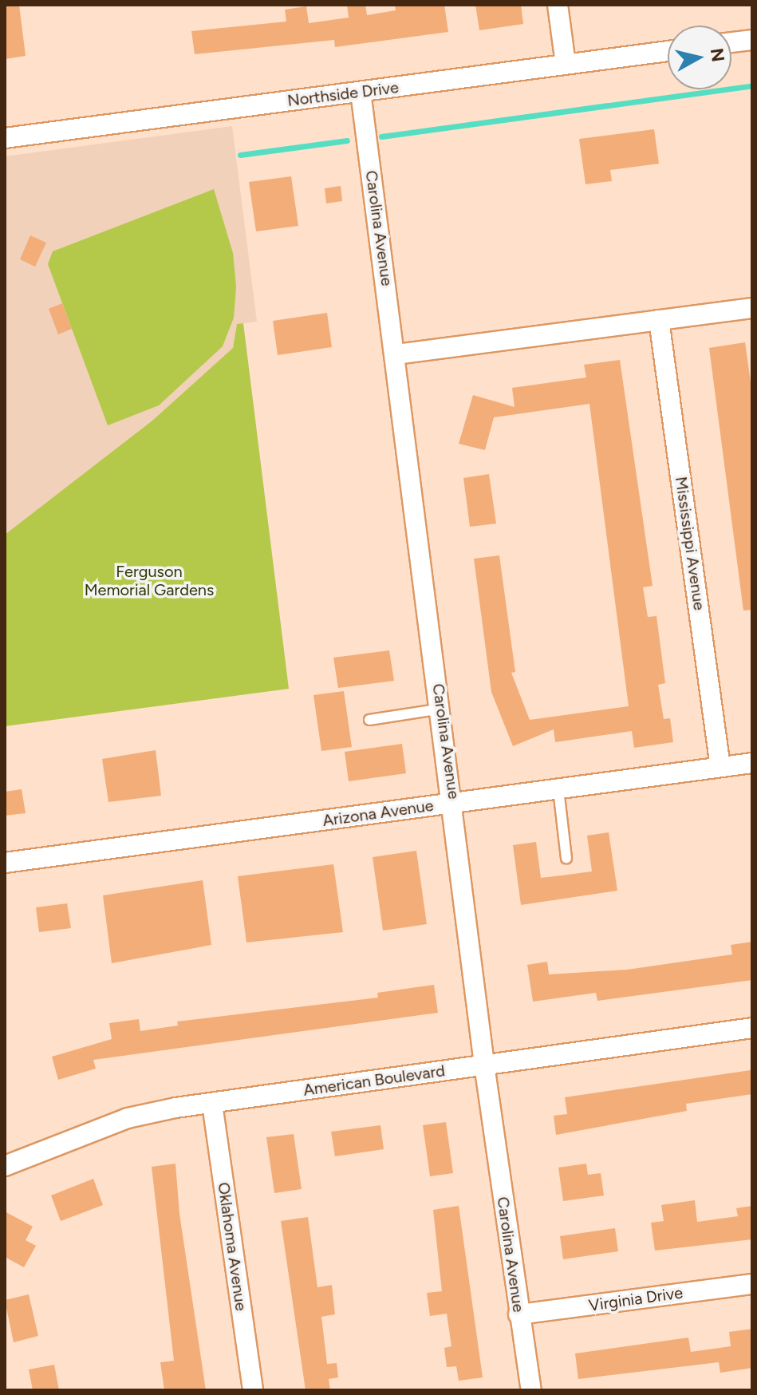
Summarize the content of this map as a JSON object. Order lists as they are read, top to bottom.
{
  "streets": {
    "street": [
      "Northside Drive",
      "Carolina Avenue",
      "Mississippi Avenue",
      "Arizona Avenue",
      "American Boulevard",
      "Oklahoma Avenue",
      "Virginia Drive"
    ]
  },
  "crossings": [
    ["Northside Drive", "Carolina Avenue"],
    ["Carolina Avenue", "Arizona Avenue"],
    ["Carolina Avenue", "American Boulevard"],
    ["Carolina Avenue", "Virginia Drive"],
    ["Mississippi Avenue", "Arizona Avenue"],
    ["American Boulevard", "Oklahoma Avenue"]
  ],
  "parks": ["Ferguson Memorial Gardens"],
  "north": "right"
}
